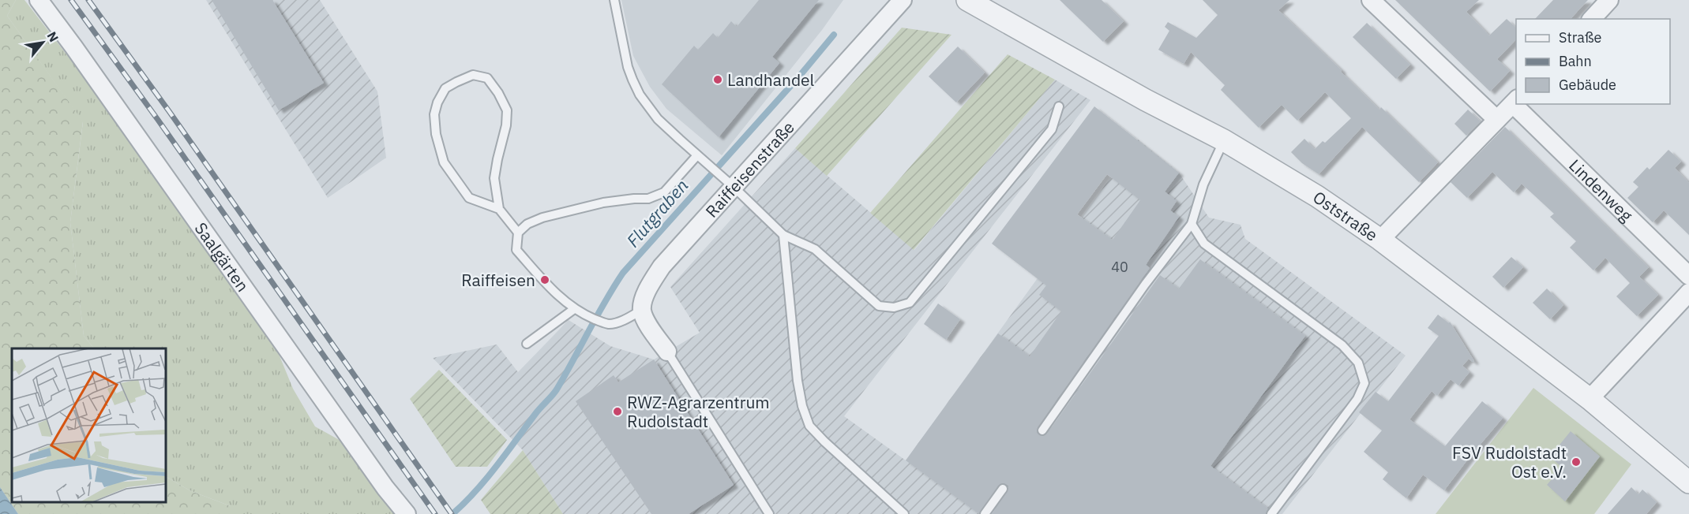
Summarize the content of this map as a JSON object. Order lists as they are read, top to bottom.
{
  "streets": {
    "street": [
      "Raiffeisenstraße",
      "Lindenweg",
      "Oststraße",
      "Saalgärten"
    ]
  },
  "water": ["Flutgraben"],
  "places": [
    "Landhandel",
    "Raiffeisen",
    "RWZ-Agrarzentrum Rudolstadt",
    "FSV Rudolstadt Ost e.V."
  ],
  "house_numbers": ["40"],
  "legend": ["Straße", "Bahn", "Gebäude"],
  "north": "top right"
}
